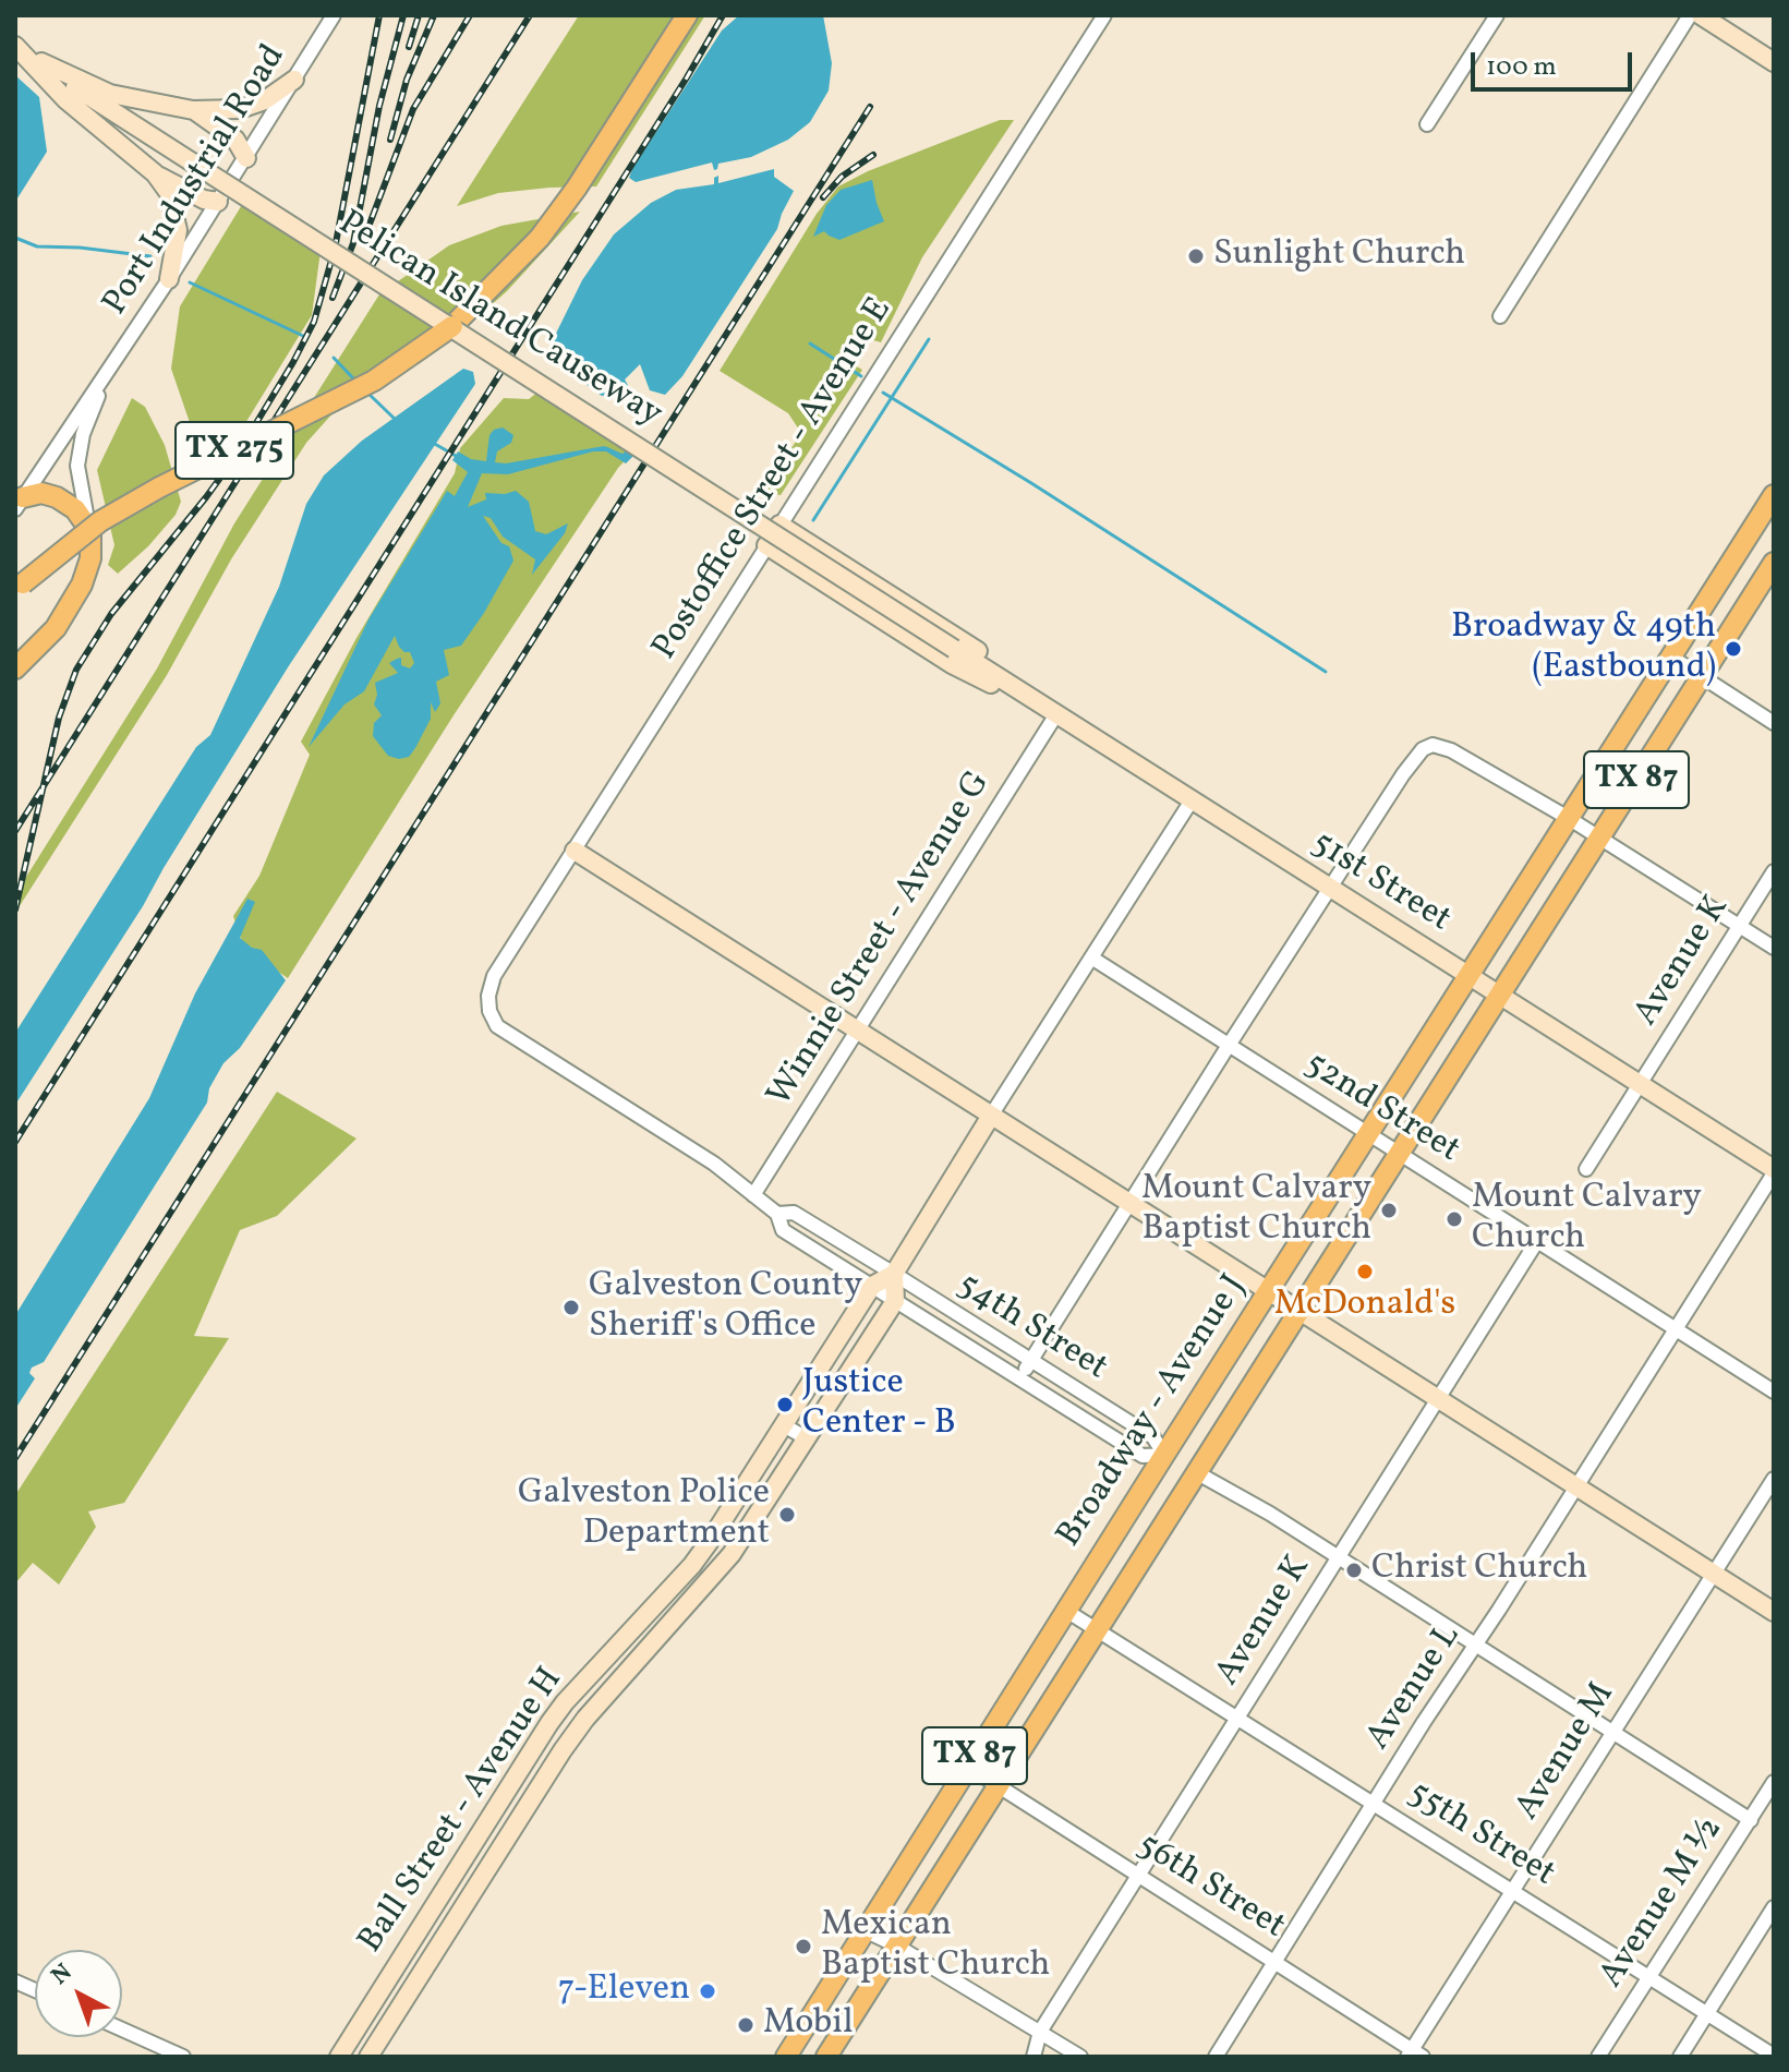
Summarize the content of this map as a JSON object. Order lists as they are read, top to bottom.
{
  "streets": {
    "main road": [
      "Pelican Island Causeway",
      "TX 275",
      "TX 87",
      "51st Street",
      "Broadway - Avenue J",
      "Ball Street - Avenue H"
    ],
    "street": [
      "Port Industrial Road",
      "Postoffice Street - Avenue E",
      "Winnie Street - Avenue G",
      "Avenue K",
      "52nd Street",
      "54th Street",
      "Avenue L",
      "Avenue M",
      "55th Street",
      "56th Street",
      "Avenue M ½"
    ]
  },
  "crossings": [
    ["Pelican Island Causeway", "TX 275"],
    ["Pelican Island Causeway", "51st Street"],
    ["Postoffice Street - Avenue E", "54th Street"],
    ["51st Street", "Winnie Street - Avenue G"],
    ["51st Street", "Avenue K"],
    ["51st Street", "Broadway - Avenue J"],
    ["51st Street", "Avenue L"],
    ["Winnie Street - Avenue G", "54th Street"],
    ["Avenue K", "52nd Street"],
    ["Avenue K", "55th Street"],
    ["Avenue K", "56th Street"],
    ["52nd Street", "Broadway - Avenue J"],
    ["52nd Street", "Avenue L"],
    ["54th Street", "Broadway - Avenue J"],
    ["54th Street", "Ball Street - Avenue H"],
    ["Broadway - Avenue J", "55th Street"],
    ["Broadway - Avenue J", "56th Street"],
    ["Avenue L", "55th Street"],
    ["Avenue L", "56th Street"],
    ["Avenue M", "55th Street"],
    ["Avenue M", "56th Street"],
    ["55th Street", "Avenue M ½"]
  ],
  "places": [
    "Sunlight Church",
    "Broadway & 49th (Eastbound)",
    "Mount Calvary Baptist Church",
    "Mount Calvary Church",
    "McDonald's",
    "Galveston County Sheriff's Office",
    "Justice Center - B",
    "Galveston Police Department",
    "Christ Church",
    "Mexican Baptist Church",
    "7-Eleven",
    "Mobil"
  ],
  "scale_bar": "100 m",
  "north": "top left"
}
